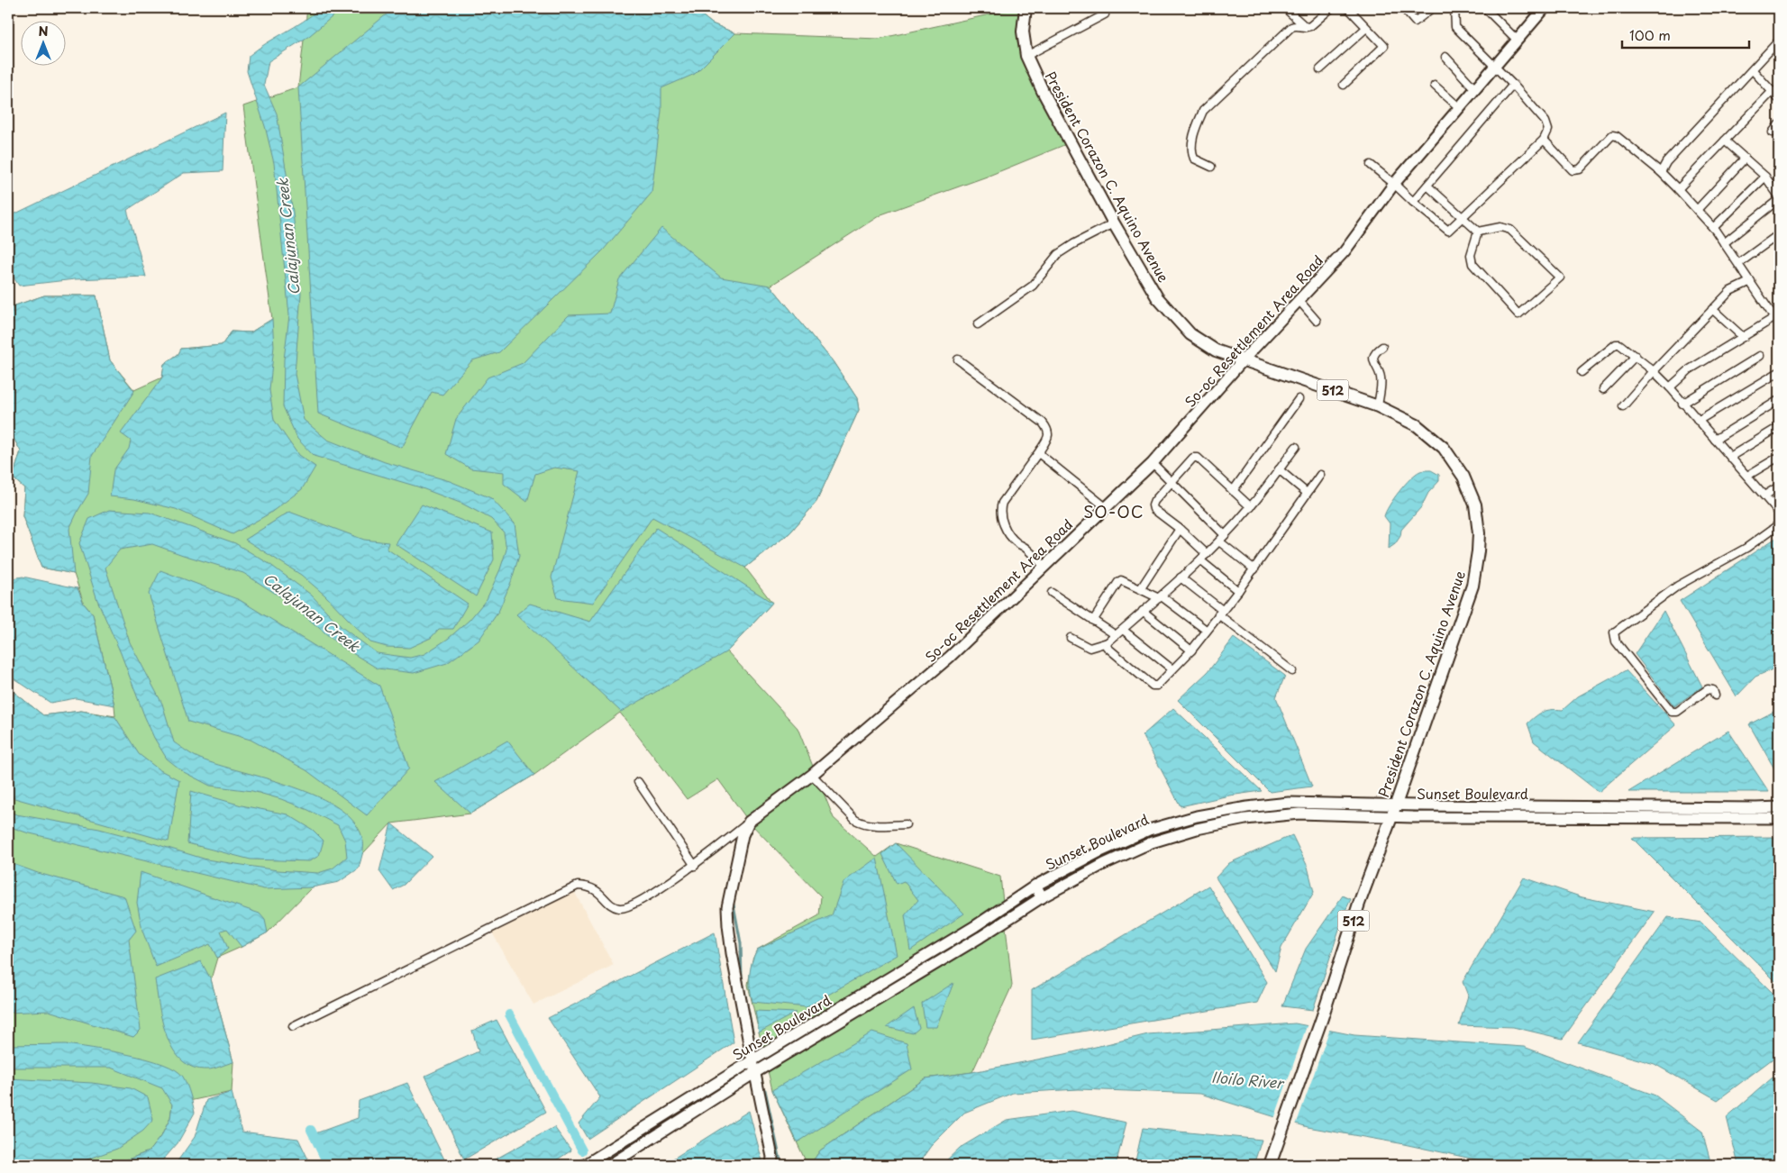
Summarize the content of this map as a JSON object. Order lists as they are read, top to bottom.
{
  "streets": {
    "main road": [
      "President Corazon C. Aquino Avenue",
      "So-oc Resettlement Area Road",
      "512",
      "Sunset Boulevard"
    ]
  },
  "crossings": [
    ["President Corazon C. Aquino Avenue", "So-oc Resettlement Area Road"],
    ["President Corazon C. Aquino Avenue", "Sunset Boulevard"]
  ],
  "districts": ["SO-OC"],
  "water": ["Calajunan Creek", "Iloilo River"],
  "scale_bar": "100 m",
  "north": "top"
}
